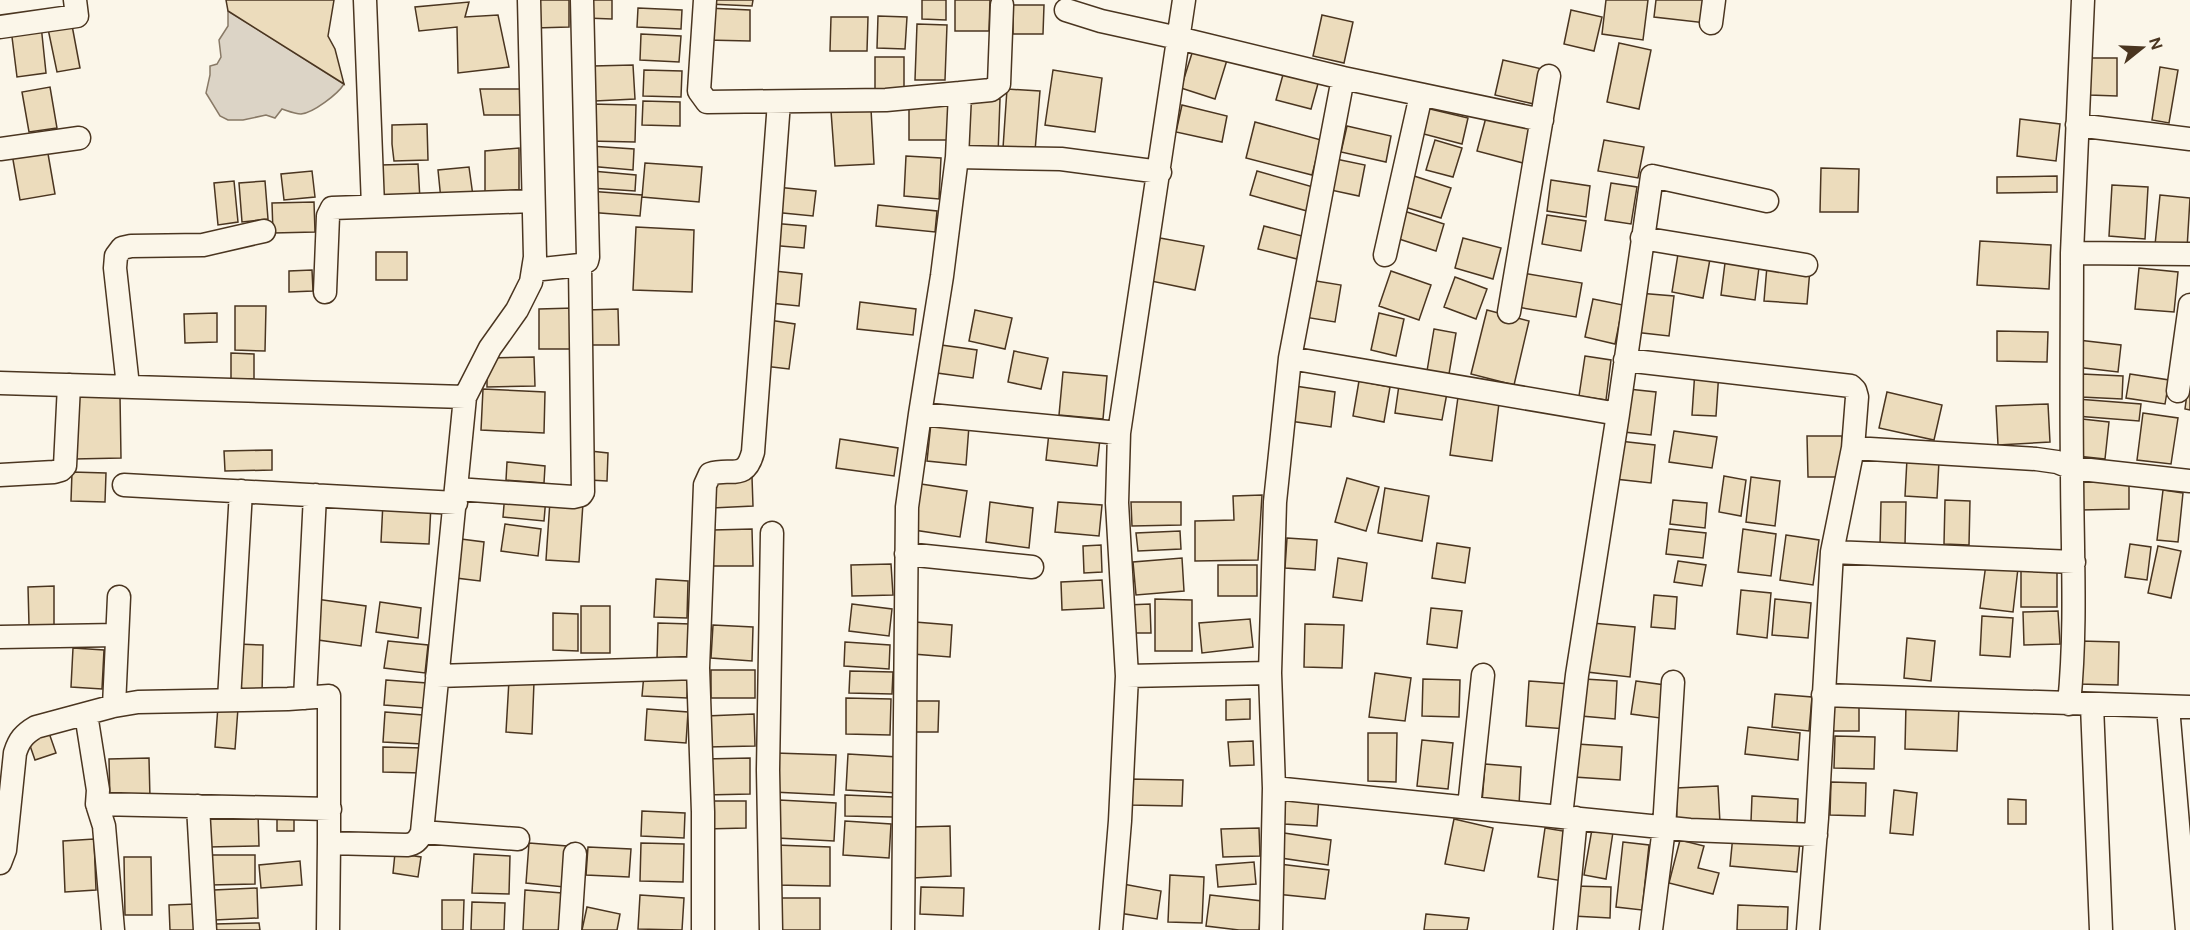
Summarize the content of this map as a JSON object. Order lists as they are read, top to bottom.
{
  "north": "right"
}
